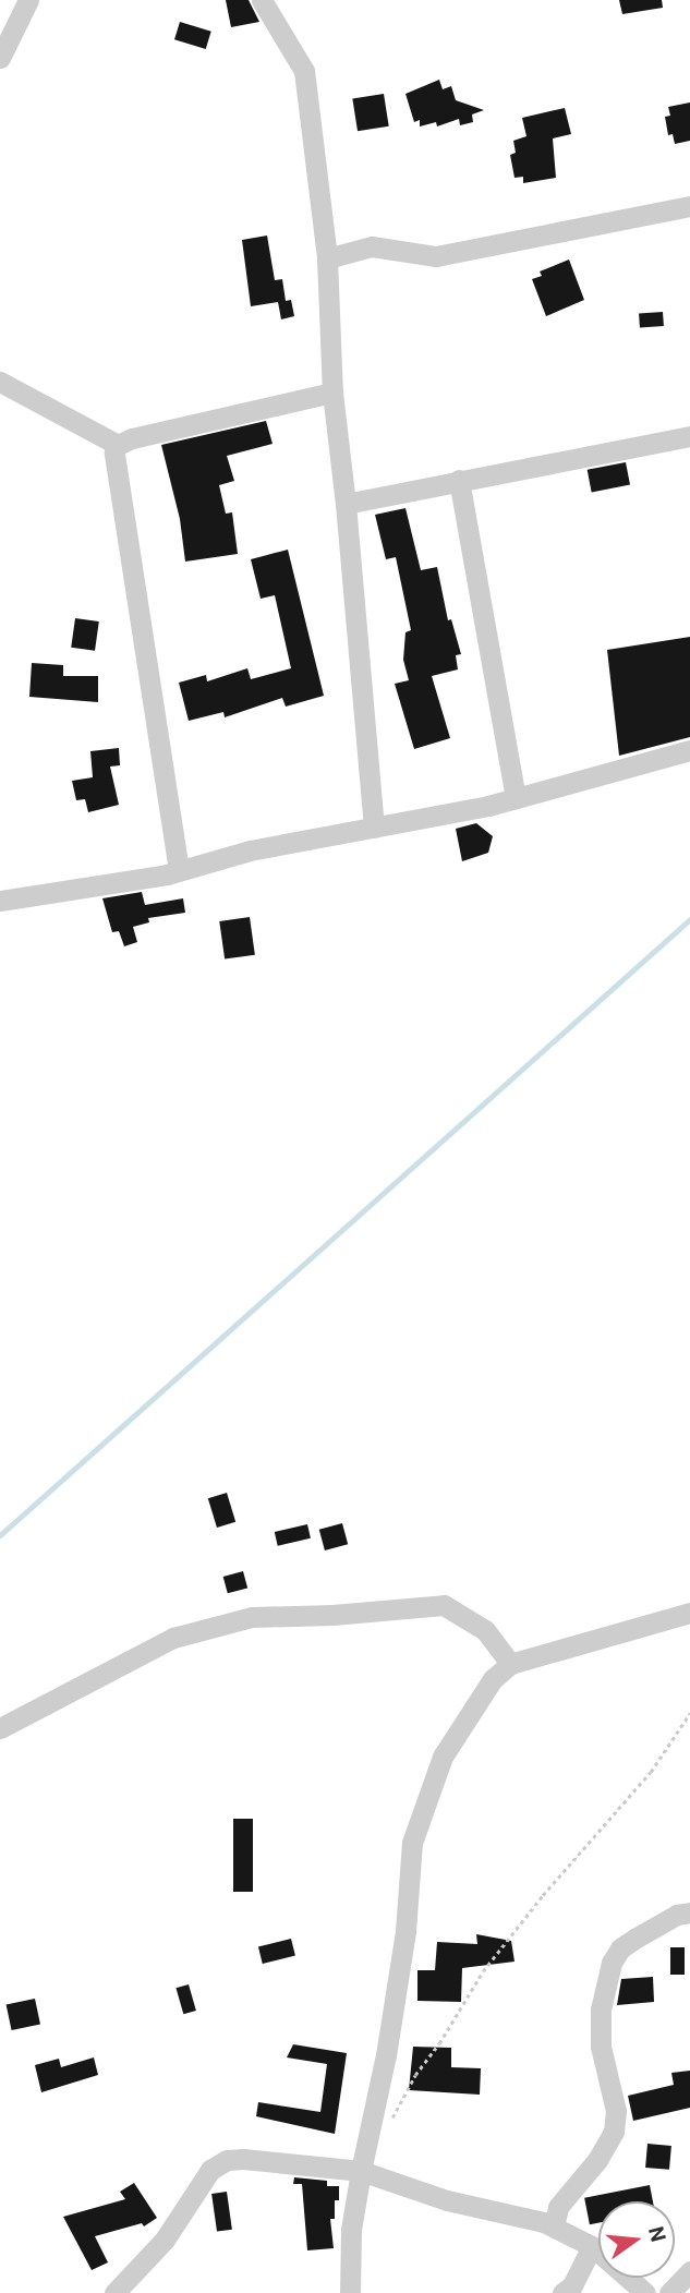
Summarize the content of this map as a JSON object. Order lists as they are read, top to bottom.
{
  "north": "right"
}
